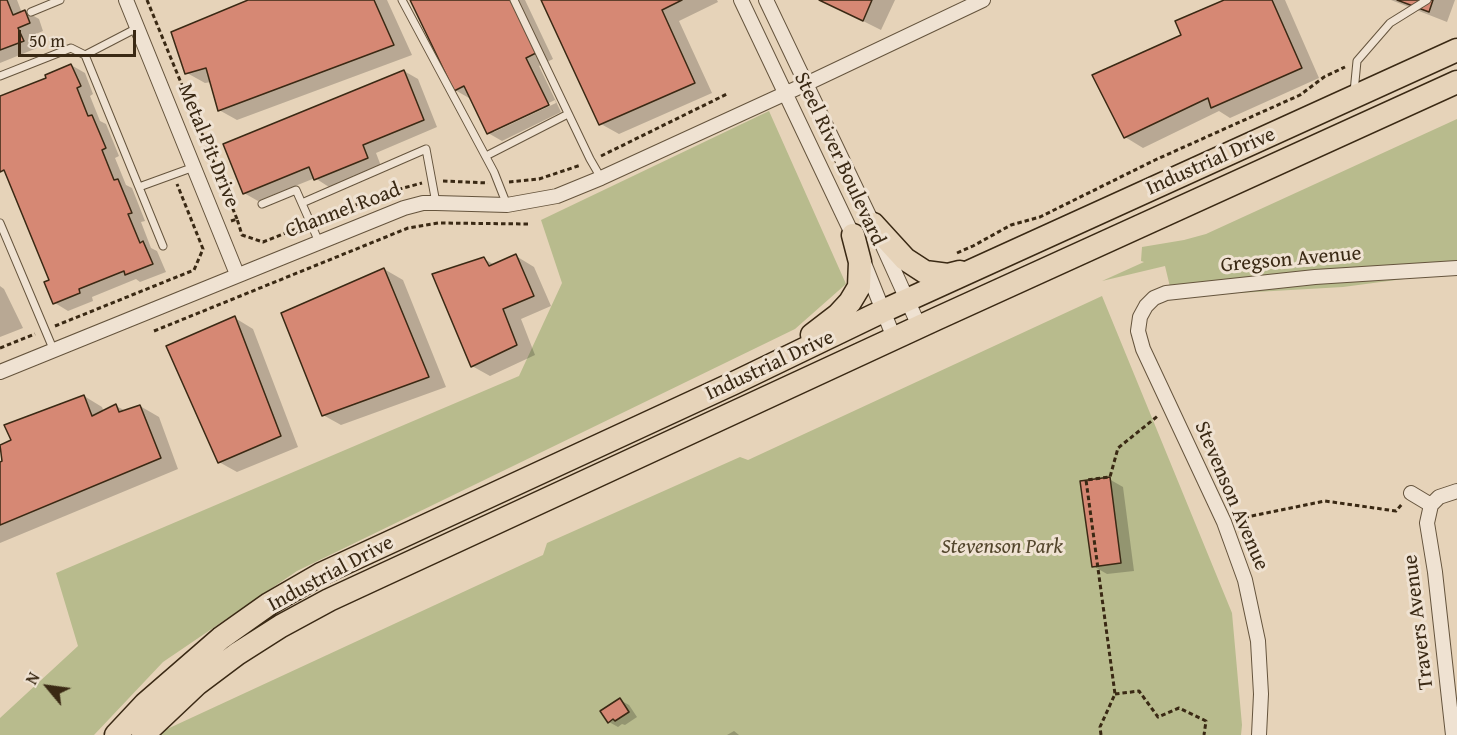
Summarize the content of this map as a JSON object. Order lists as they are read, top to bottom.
{
  "streets": {
    "highway": ["Industrial Drive"],
    "street": [
      "Metal Pit Drive",
      "Steel River Boulevard",
      "Channel Road",
      "Gregson Avenue",
      "Stevenson Avenue",
      "Travers Avenue"
    ]
  },
  "crossings": [
    ["Metal Pit Drive", "Channel Road"],
    ["Steel River Boulevard", "Industrial Drive"],
    ["Steel River Boulevard", "Channel Road"],
    ["Gregson Avenue", "Stevenson Avenue"]
  ],
  "parks": ["Stevenson Park"],
  "scale_bar": "50 m",
  "north": "top left"
}
